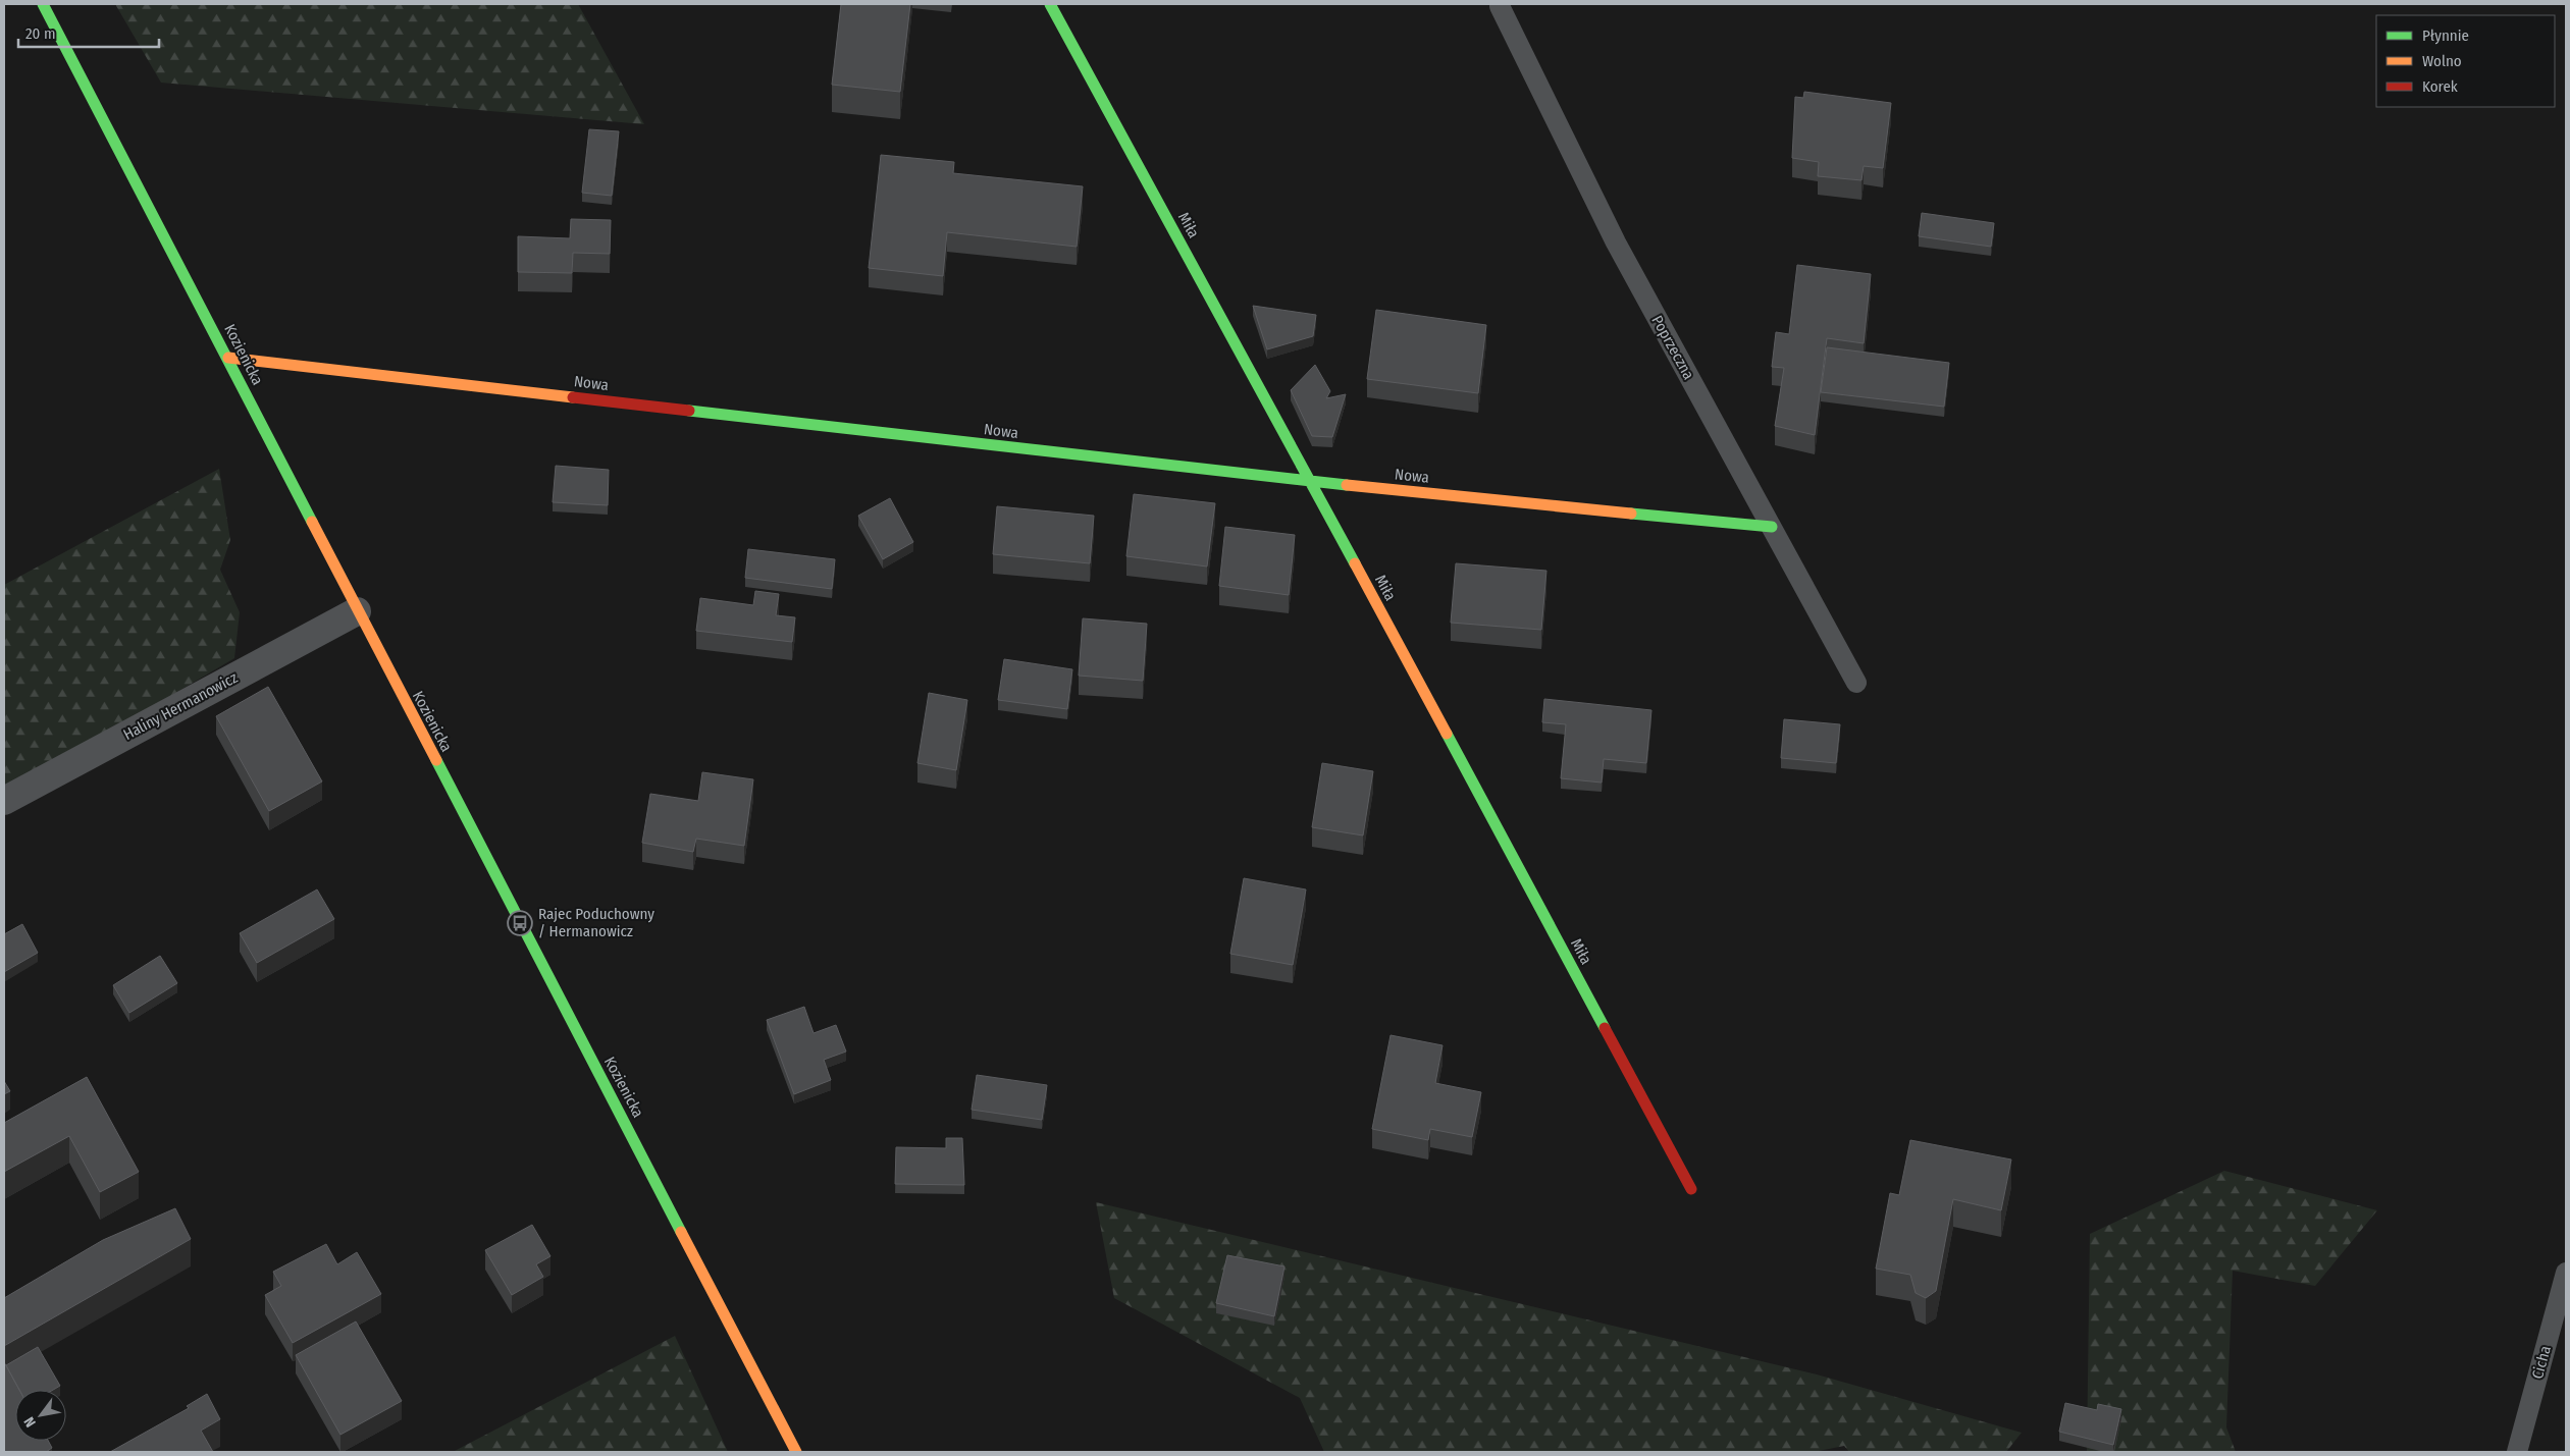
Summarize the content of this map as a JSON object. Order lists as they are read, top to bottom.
{
  "streets": {
    "street": [
      "Miła",
      "Kozienicka",
      "Nowa",
      "Haliny Hermanowicz"
    ],
    "lane": ["Poprzeczna", "Cicha"]
  },
  "crossings": [
    ["Miła", "Nowa"],
    ["Poprzeczna", "Nowa"],
    ["Kozienicka", "Nowa"],
    ["Kozienicka", "Haliny Hermanowicz"]
  ],
  "places": {
    "bus stop": ["Rajec Poduchowny / Hermanowicz"]
  },
  "legend": ["Płynnie", "Wolno", "Korek"],
  "scale_bar": "20 m",
  "north": "bottom left"
}
